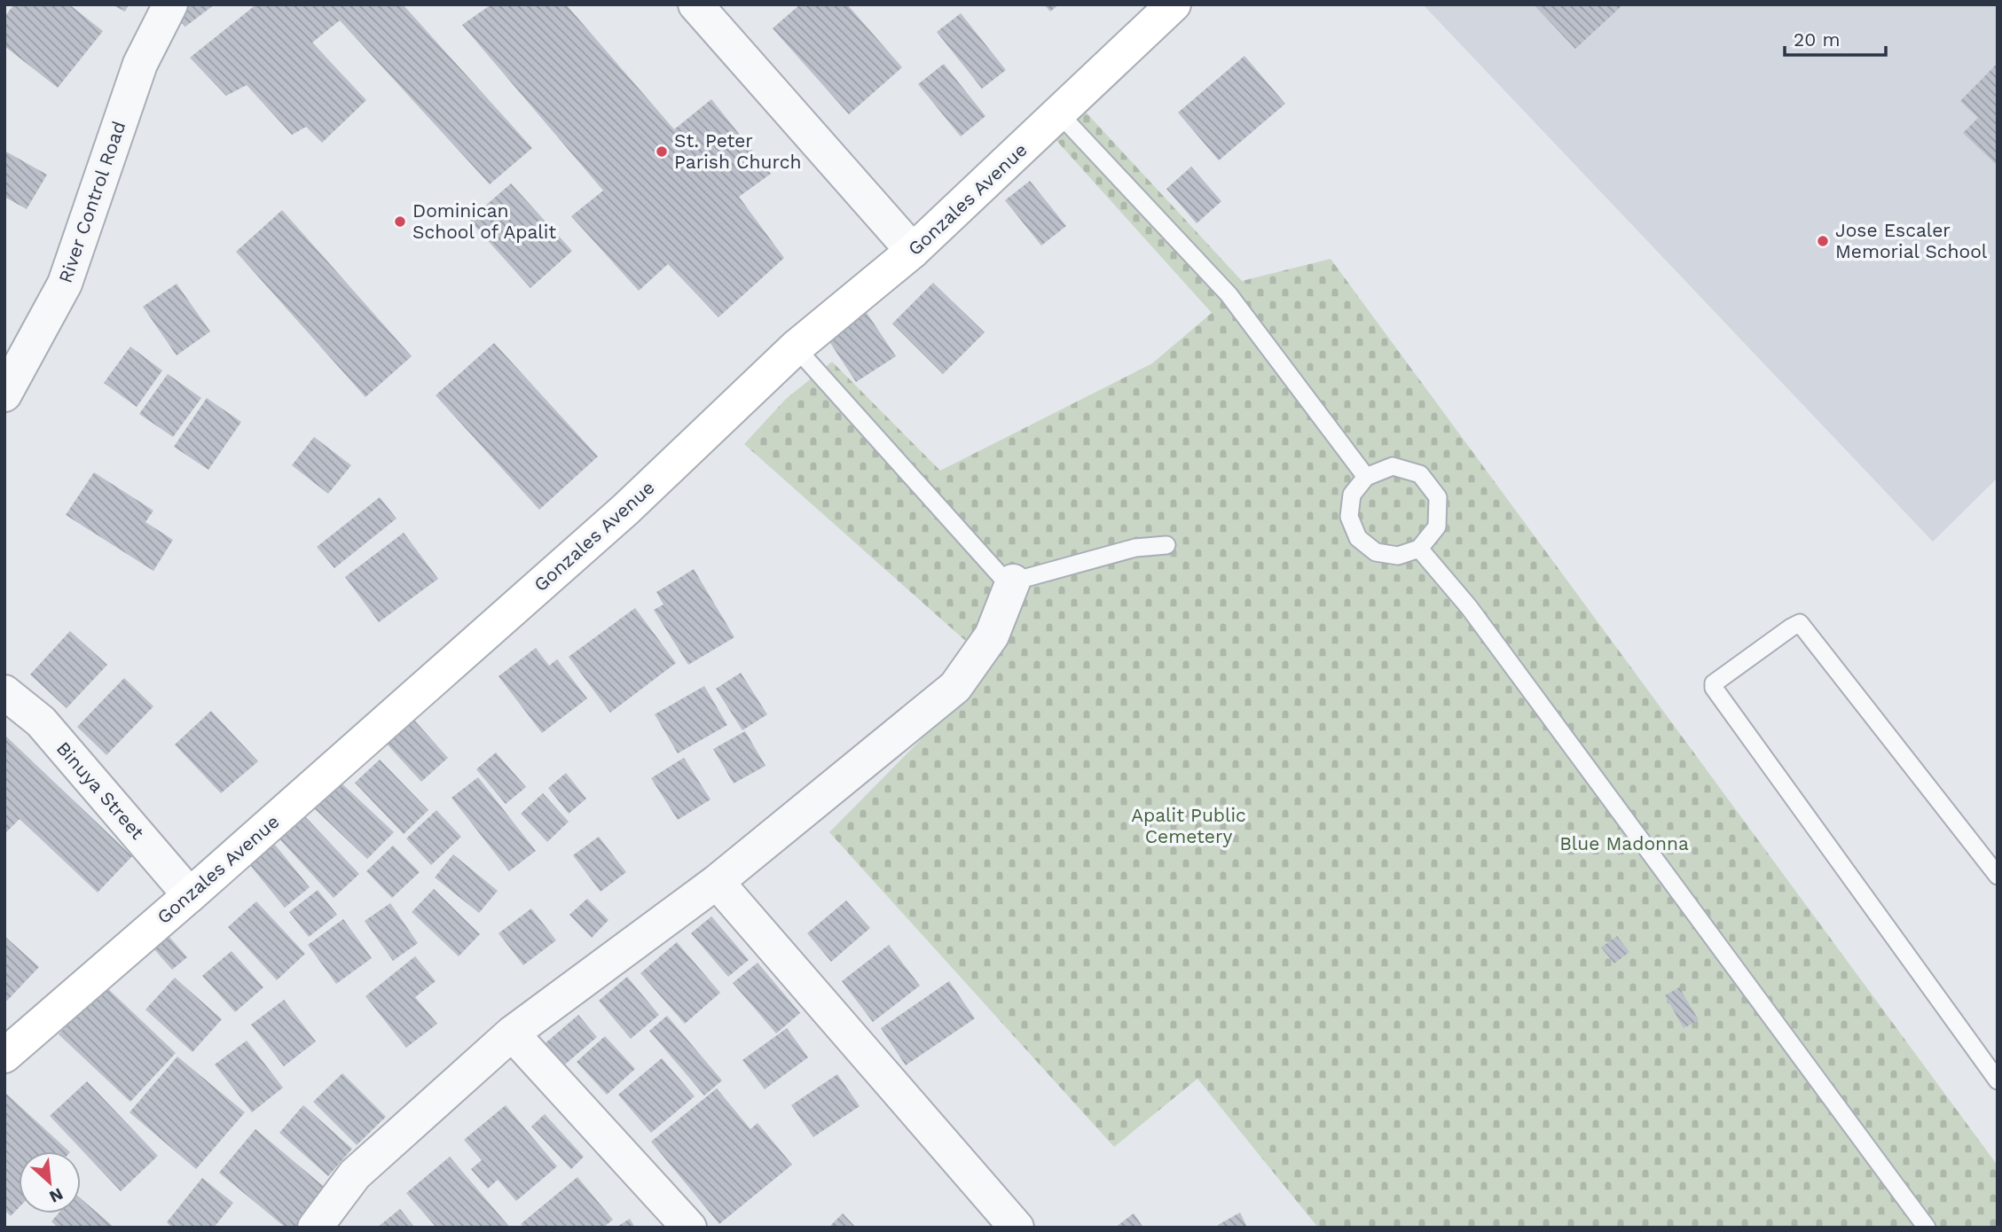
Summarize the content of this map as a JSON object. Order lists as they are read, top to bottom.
{
  "streets": {
    "main road": ["Gonzales Avenue"],
    "street": ["River Control Road", "Binuya Street"]
  },
  "crossings": [
    ["Gonzales Avenue", "Binuya Street"]
  ],
  "parks": ["Apalit Public Cemetery", "Blue Madonna"],
  "places": ["St. Peter Parish Church", "Dominican School of Apalit", "Jose Escaler Memorial School"],
  "scale_bar": "20 m",
  "north": "bottom right"
}
